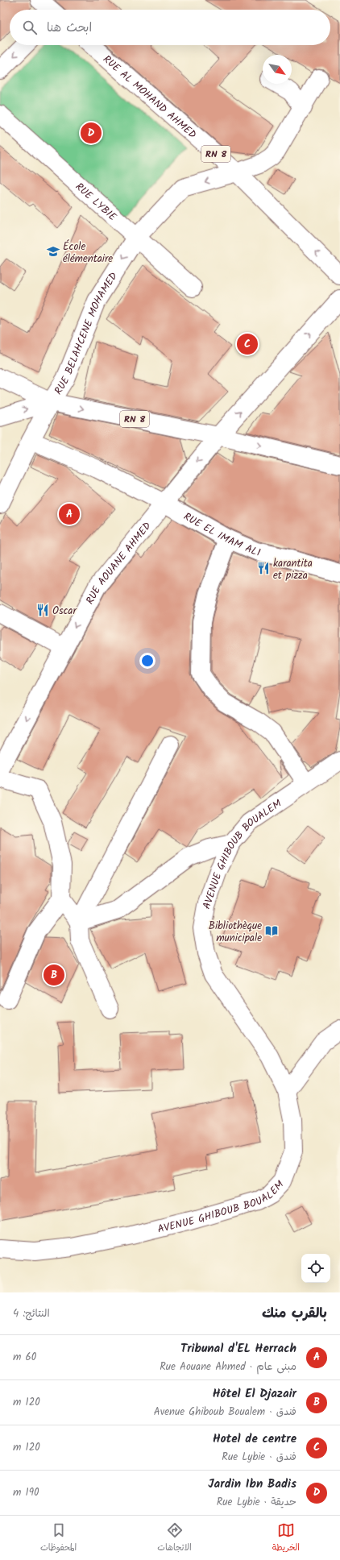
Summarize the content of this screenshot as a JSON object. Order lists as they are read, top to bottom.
{
  "streets": {
    "street": [
      "RUE AL MOHAND AHMED",
      "RN 8",
      "RUE LYBIE",
      "RUE BELAHCENE MOHAMED",
      "RUE EL IMAM ALI",
      "RUE AOUANE AHMED",
      "AVENUE GHIBOUB BOUALEM"
    ]
  },
  "crossings": [
    ["RUE AL MOHAND AHMED", "RUE BELAHCENE MOHAMED"],
    ["RN 8", "RUE BELAHCENE MOHAMED"],
    ["RN 8", "RUE AOUANE AHMED"],
    ["RUE LYBIE", "RUE BELAHCENE MOHAMED"],
    ["RUE BELAHCENE MOHAMED", "RUE EL IMAM ALI"],
    ["RUE EL IMAM ALI", "RUE AOUANE AHMED"]
  ],
  "one_way": ["RUE AL MOHAND AHMED", "RUE BELAHCENE MOHAMED"],
  "places": {
    "school or university": ["École élémentaire"],
    "restaurant": ["karantita et pizza", "Oscar"],
    "library": ["Bibliothèque municipale"]
  },
  "north": "bottom right",
  "page": {
    "search": "ابحث هنا",
    "pins": [
      "D",
      "C",
      "A",
      "B"
    ],
    "heading": ["بالقرب منك", "النتائج: 4"],
    "list": [
      {
        "mark": "A",
        "name": "Tribunal d'EL Herrach",
        "note": "مبنى عام · Rue Aouane Ahmed",
        "value": "60 m"
      },
      {
        "mark": "B",
        "name": "Hôtel El Djazair",
        "note": "فندق · Avenue Ghiboub Boualem",
        "value": "120 m"
      },
      {
        "mark": "C",
        "name": "Hotel de centre",
        "note": "فندق · Rue Lybie",
        "value": "120 m"
      },
      {
        "mark": "D",
        "name": "Jardin Ibn Badis",
        "note": "حديقة · Rue Lybie",
        "value": "190 m"
      }
    ],
    "nav": ["الخريطة", "الاتجاهات", "المحفوظات"]
  }
}
